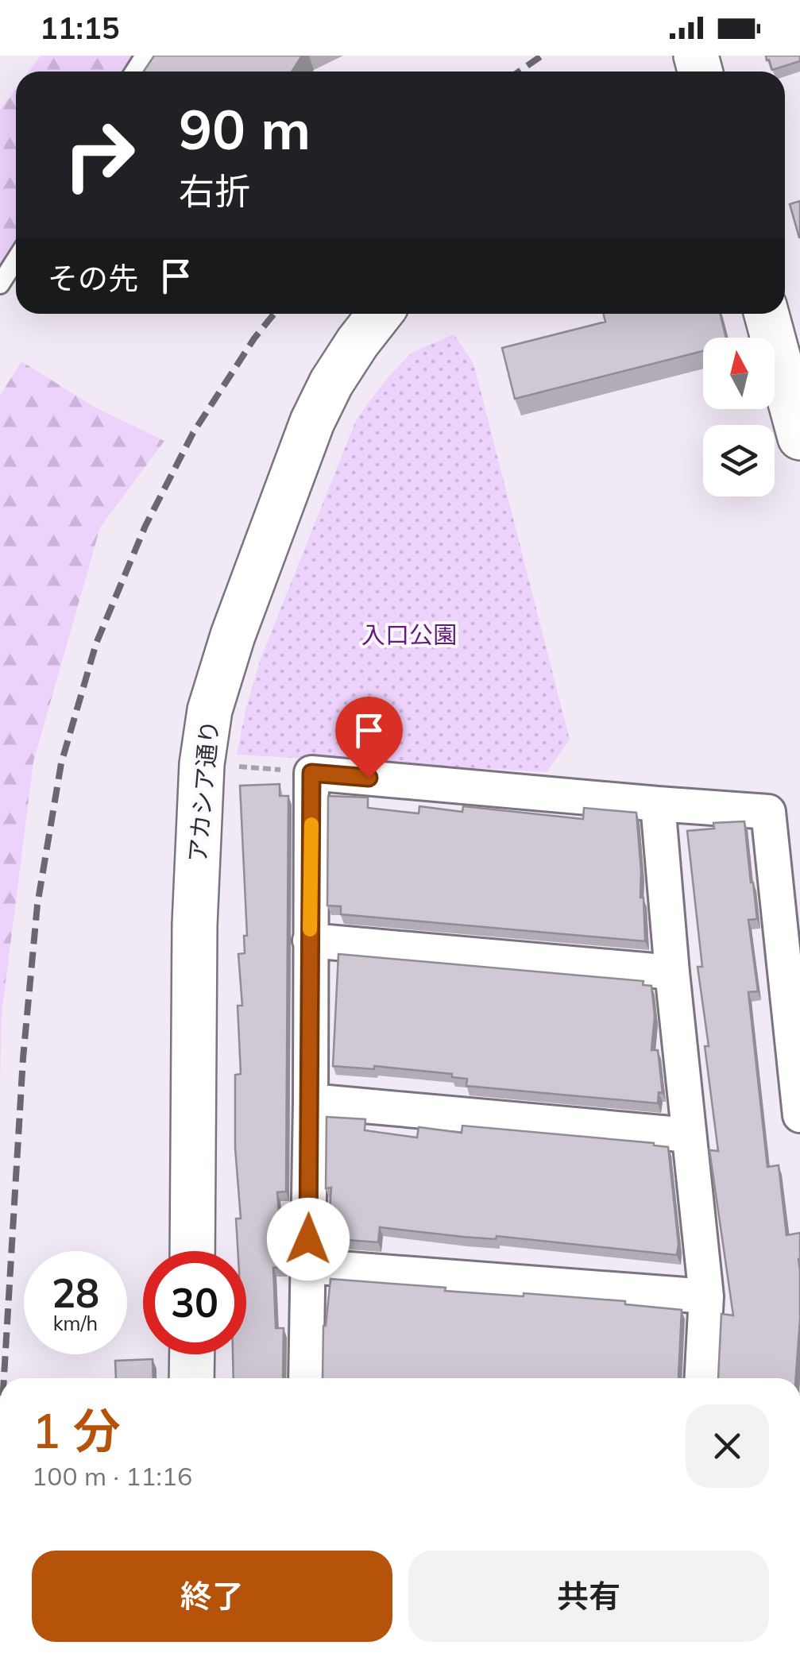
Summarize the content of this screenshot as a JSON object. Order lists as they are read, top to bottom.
{
  "streets": {
    "street": ["アカシア通り"]
  },
  "parks": ["入口公園"],
  "north": "top",
  "page": {
    "status": "11:15",
    "turn": ["90 m", "右折"],
    "then": "その先",
    "speed": "28 km/h",
    "limit": "30",
    "heading": ["1 分", "100 m · 11:16"],
    "buttons": ["終了", "共有"]
  }
}
